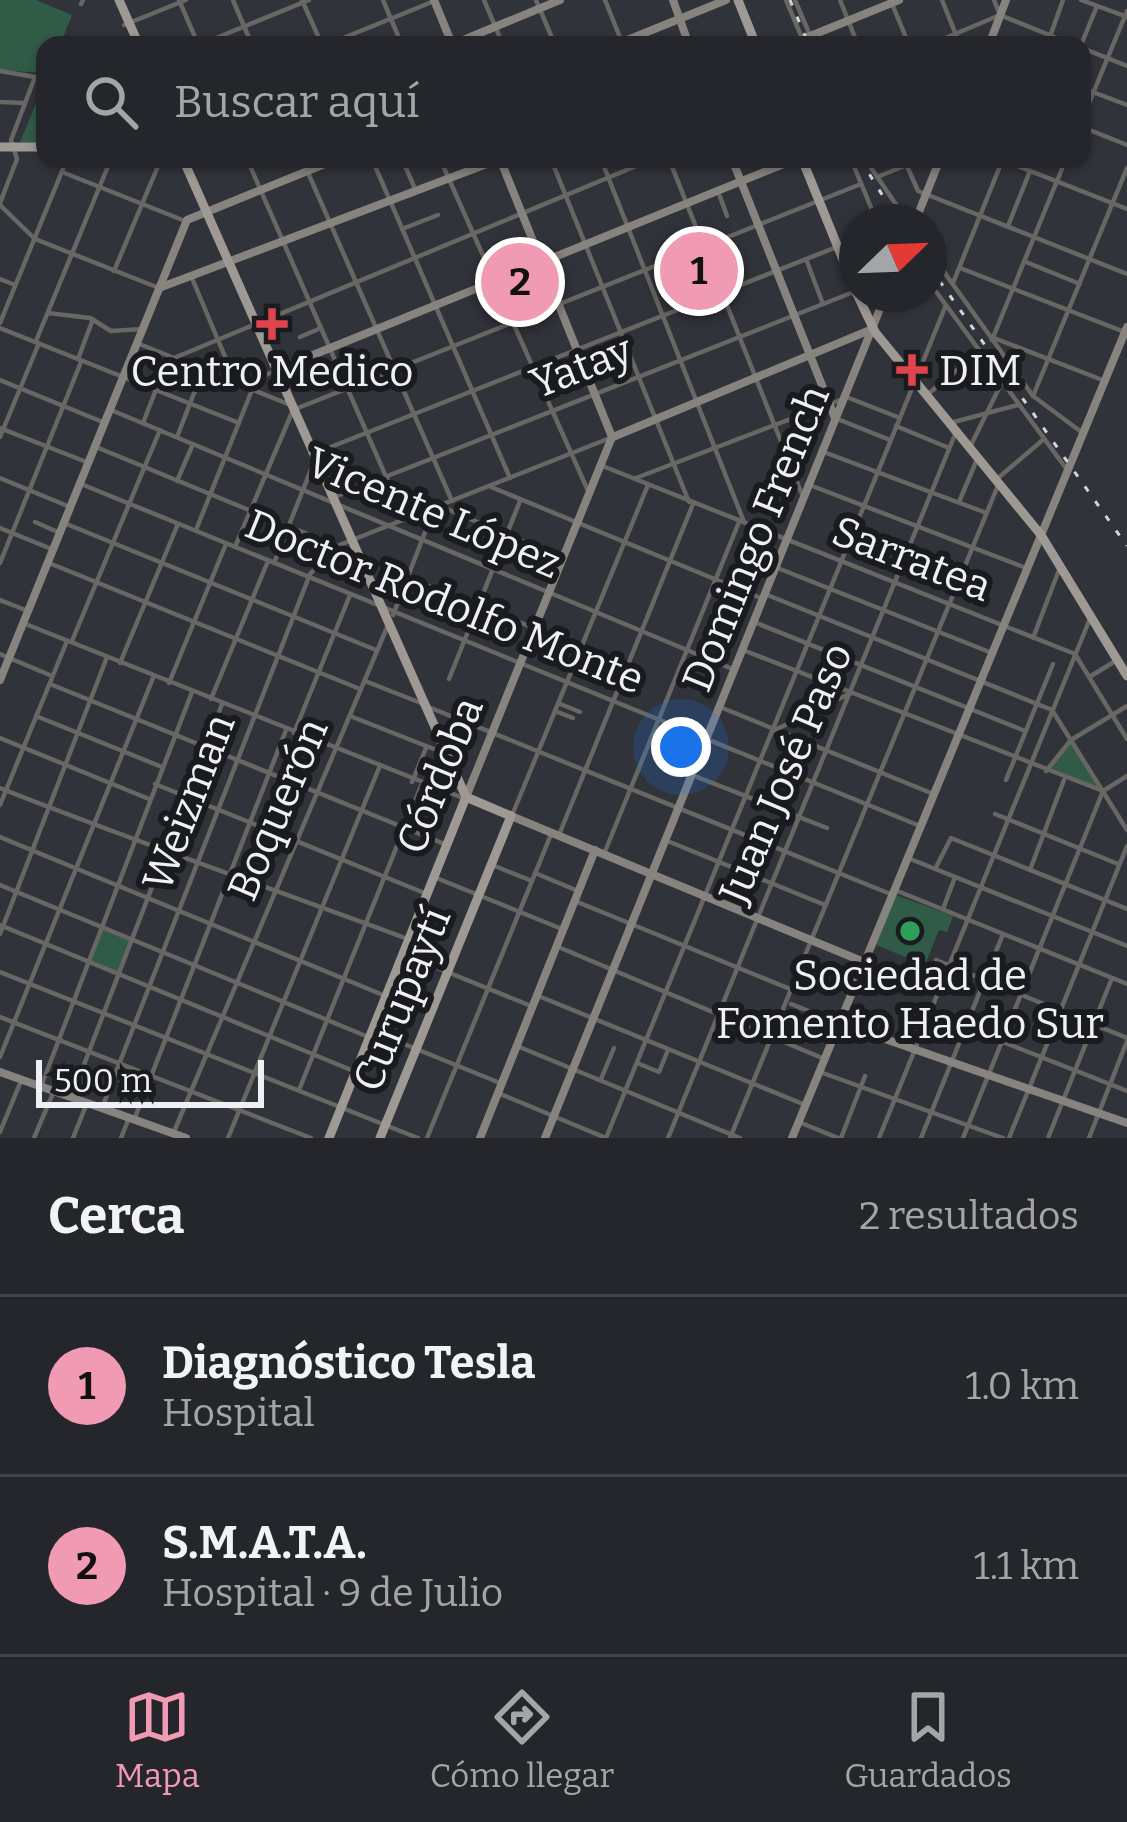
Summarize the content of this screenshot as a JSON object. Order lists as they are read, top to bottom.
{
  "streets": {
    "main road": ["Córdoba", "Curupaytí"],
    "street": [
      "Yatay",
      "Vicente López",
      "Domingo French",
      "Sarratea",
      "Doctor Rodolfo Monte",
      "Juan José Paso",
      "Weizman",
      "Boquerón"
    ]
  },
  "crossings": [
    ["Yatay", "Vicente López"],
    ["Vicente López", "Domingo French"],
    ["Vicente López", "Córdoba"],
    ["Vicente López", "Weizman"],
    ["Vicente López", "Boquerón"],
    ["Vicente López", "Curupaytí"],
    ["Domingo French", "Sarratea"],
    ["Domingo French", "Doctor Rodolfo Monte"],
    ["Sarratea", "Juan José Paso"],
    ["Sarratea", "Córdoba"],
    ["Sarratea", "Curupaytí"],
    ["Doctor Rodolfo Monte", "Juan José Paso"],
    ["Doctor Rodolfo Monte", "Córdoba"],
    ["Doctor Rodolfo Monte", "Weizman"],
    ["Doctor Rodolfo Monte", "Boquerón"],
    ["Doctor Rodolfo Monte", "Curupaytí"],
    ["Córdoba", "Weizman"],
    ["Weizman", "Boquerón"]
  ],
  "places": {
    "health": ["Centro Medico", "DIM"],
    "other": ["Sociedad de Fomento Haedo Sur"]
  },
  "scale_bar": "500 m",
  "north": "top right",
  "page": {
    "search": "Buscar aquí",
    "pins": ["1", "2"],
    "scale": "500 m",
    "heading": ["Cerca", "2 resultados"],
    "list": [
      {
        "mark": "1",
        "name": "Diagnóstico Tesla",
        "note": "Hospital",
        "value": "1.0 km"
      },
      {
        "mark": "2",
        "name": "S.M.A.T.A.",
        "note": "Hospital · 9 de Julio",
        "value": "1.1 km"
      }
    ],
    "nav": ["Mapa", "Cómo llegar", "Guardados"]
  }
}
